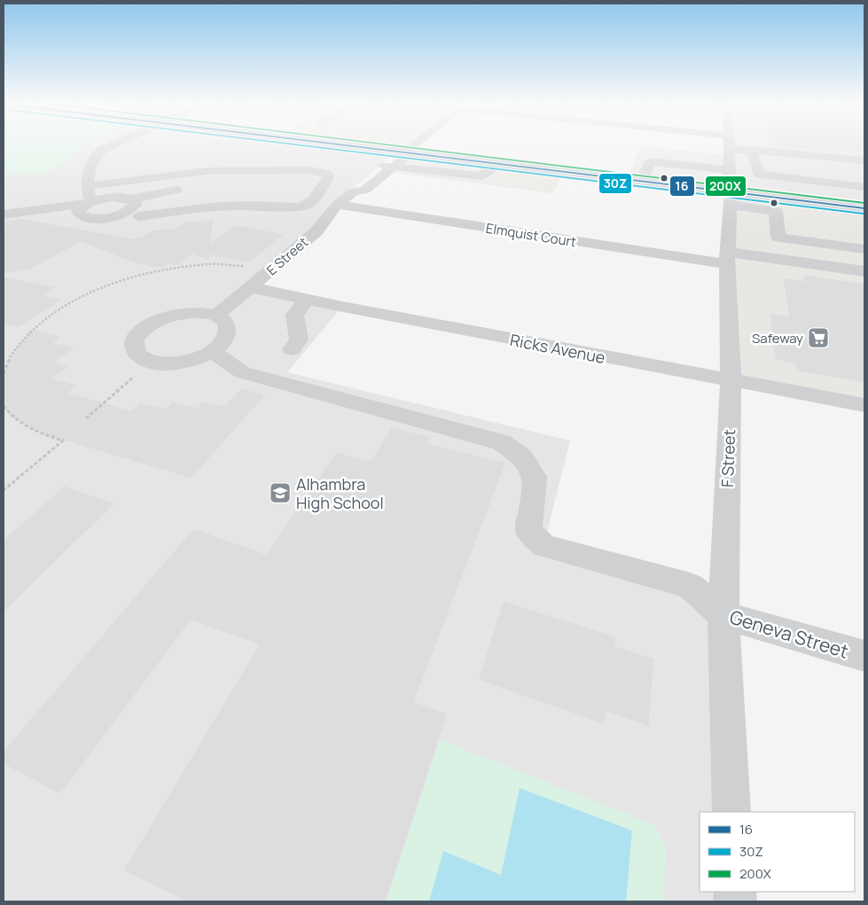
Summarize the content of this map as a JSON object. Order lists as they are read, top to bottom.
{
  "streets": {
    "street": [
      "Elmquist Court",
      "E Street",
      "Ricks Avenue",
      "F Street",
      "Geneva Street"
    ]
  },
  "crossings": [
    ["Elmquist Court", "E Street"],
    ["Elmquist Court", "F Street"],
    ["E Street", "Ricks Avenue"],
    ["Ricks Avenue", "F Street"],
    ["F Street", "Geneva Street"]
  ],
  "places": {
    "supermarket": ["Safeway"],
    "school or university": ["Alhambra High School"]
  },
  "lines": ["transit line 16", "transit line 30Z", "transit line 200X"],
  "legend": ["16", "30Z", "200X"]
}
